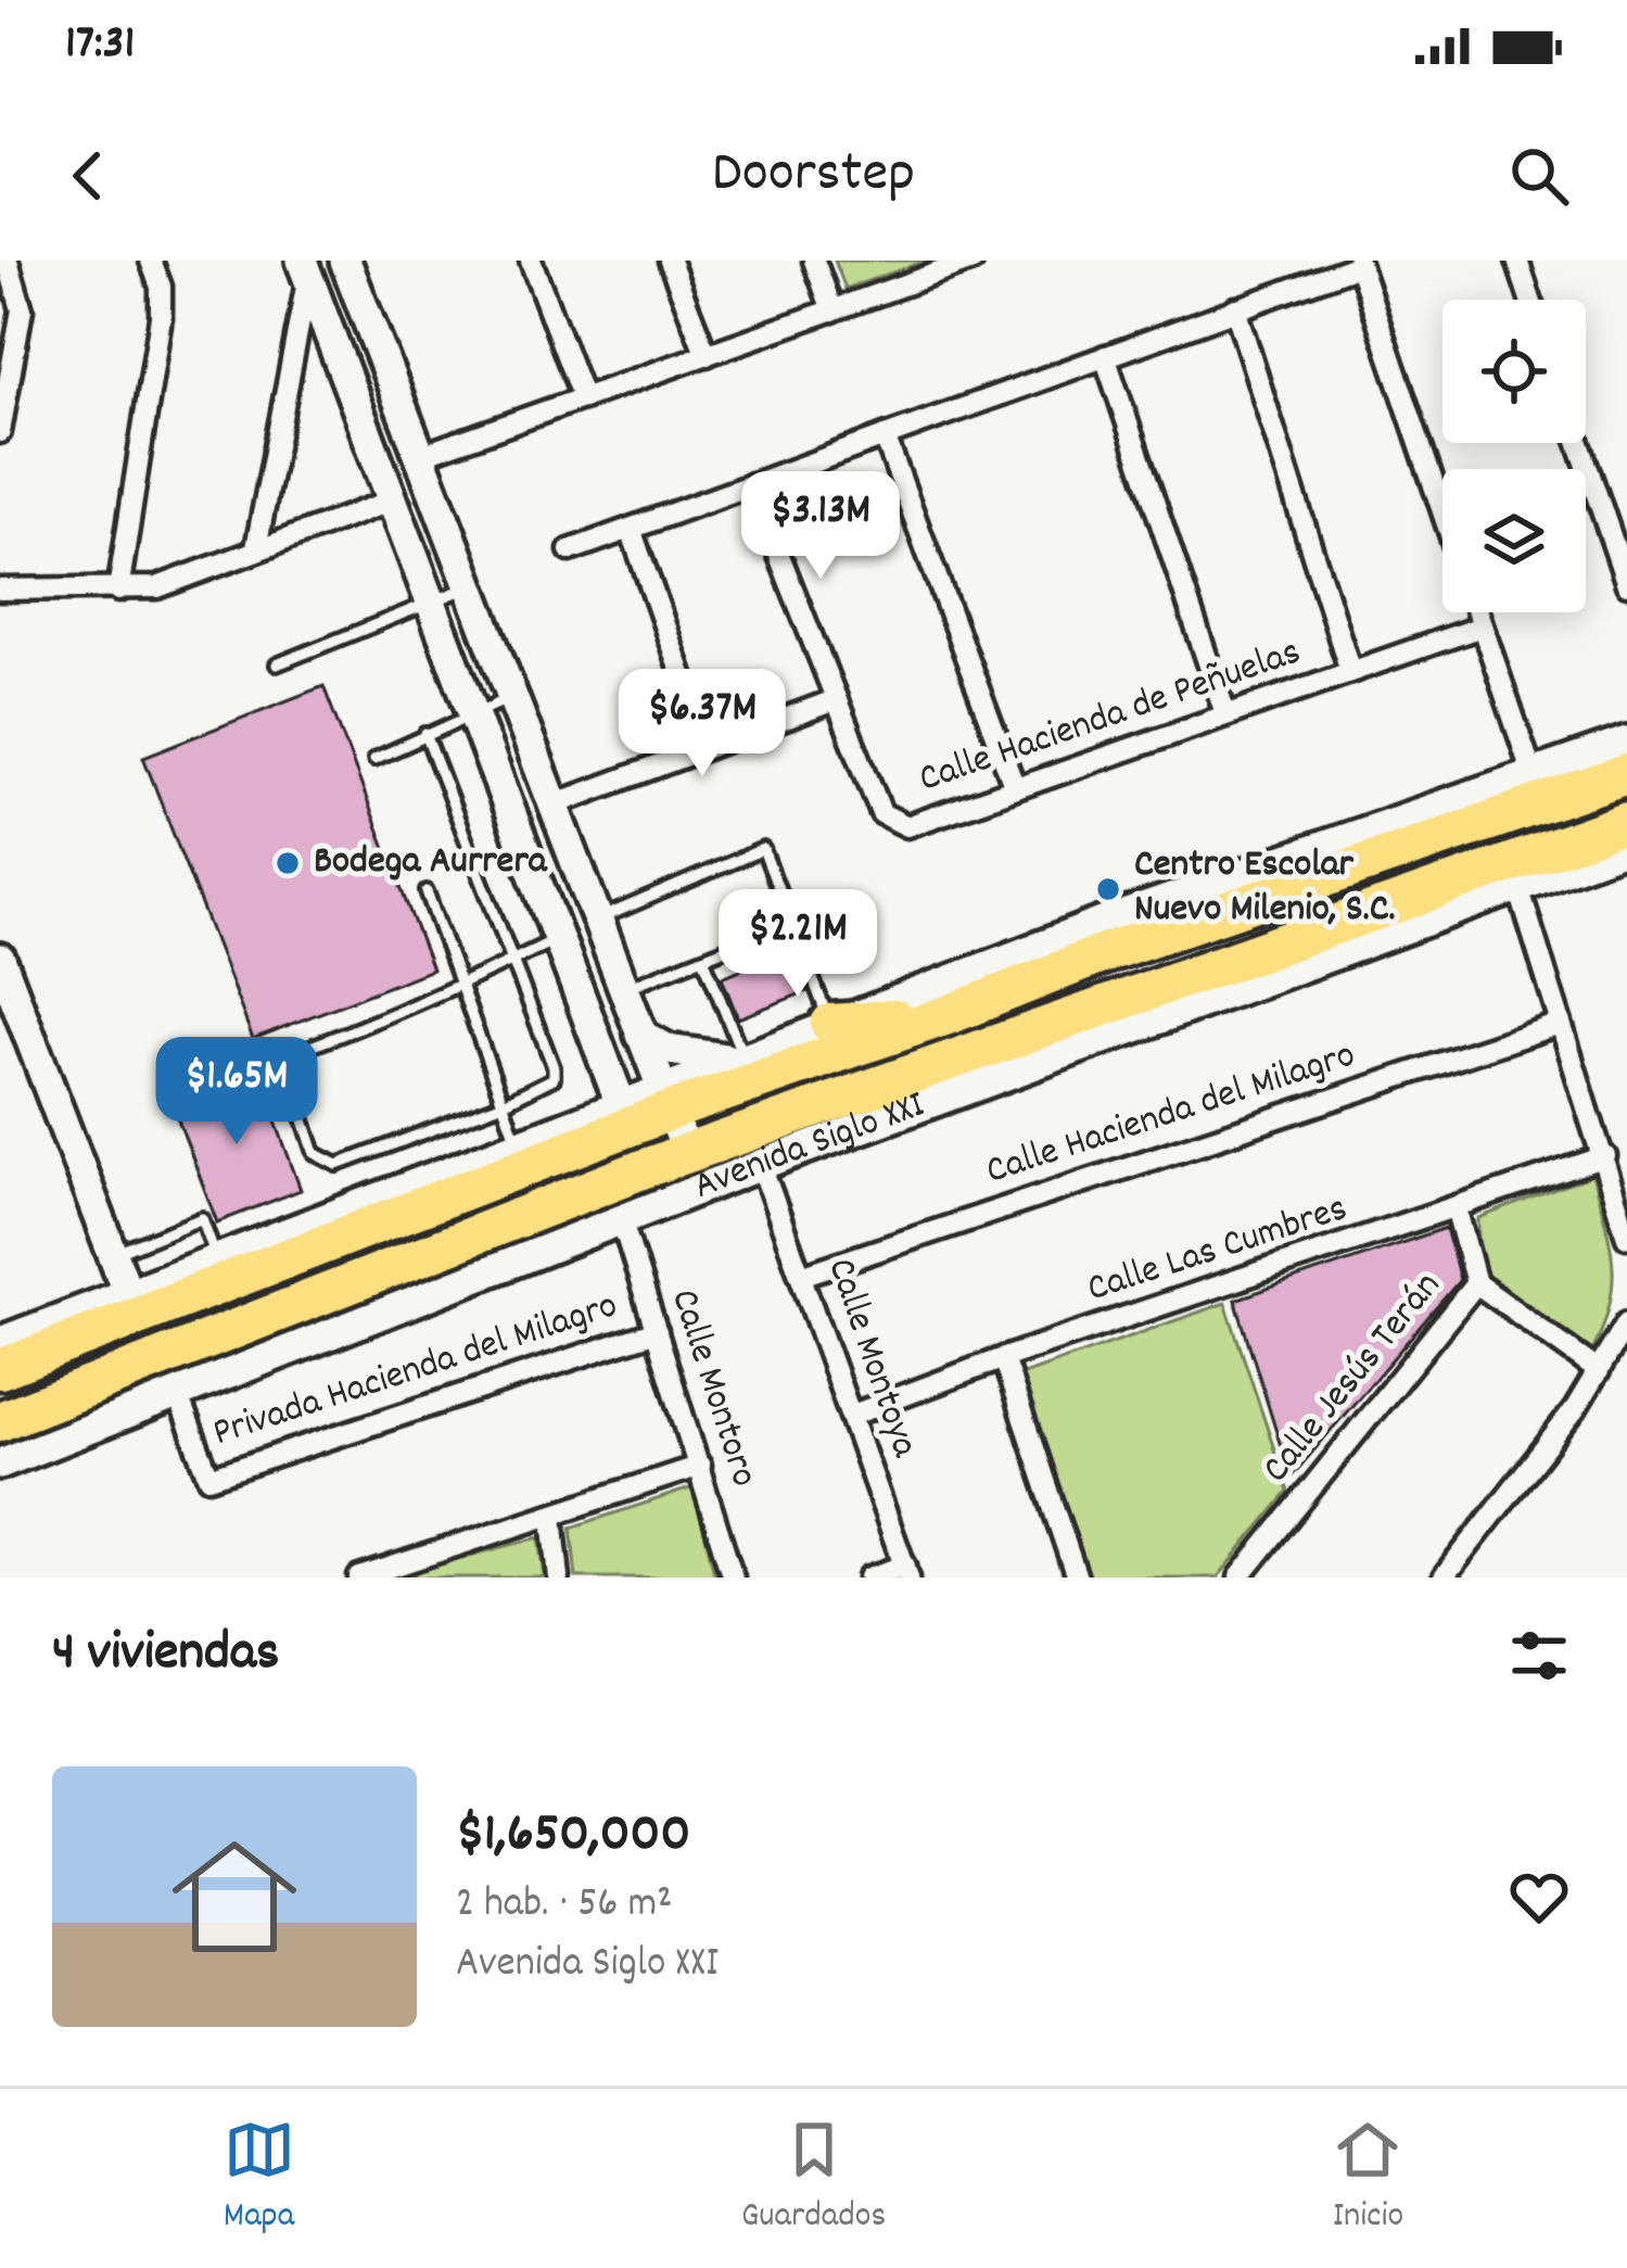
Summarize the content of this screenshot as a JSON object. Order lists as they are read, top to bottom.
{
  "streets": {
    "highway": ["Avenida Siglo XXI"],
    "street": [
      "Calle Hacienda de Peñuelas",
      "Calle Hacienda del Milagro",
      "Calle Las Cumbres",
      "Calle Montoya",
      "Privada Hacienda del Milagro",
      "Calle Jesús Terán",
      "Calle Montoro"
    ]
  },
  "crossings": [
    ["Calle Hacienda del Milagro", "Calle Montoya"],
    ["Avenida Siglo XXI", "Calle Montoya"],
    ["Avenida Siglo XXI", "Privada Hacienda del Milagro"],
    ["Avenida Siglo XXI", "Calle Montoro"],
    ["Calle Las Cumbres", "Calle Montoya"],
    ["Calle Las Cumbres", "Calle Jesús Terán"],
    ["Privada Hacienda del Milagro", "Calle Montoro"]
  ],
  "places": ["Bodega Aurrera", "Centro Escolar Nuevo Milenio, S.C."],
  "page": {
    "status": "17:31",
    "header": "Doorstep",
    "price": [
      "$3.13M",
      "$6.37M",
      "$2.21M",
      "$1.65M"
    ],
    "heading": "4 viviendas",
    "list": [
      {
        "name": "$1,650,000",
        "note": "2 hab. · 56 m² · Avenida Siglo XXI"
      }
    ],
    "tabs": ["Mapa", "Guardados", "Inicio"]
  }
}
